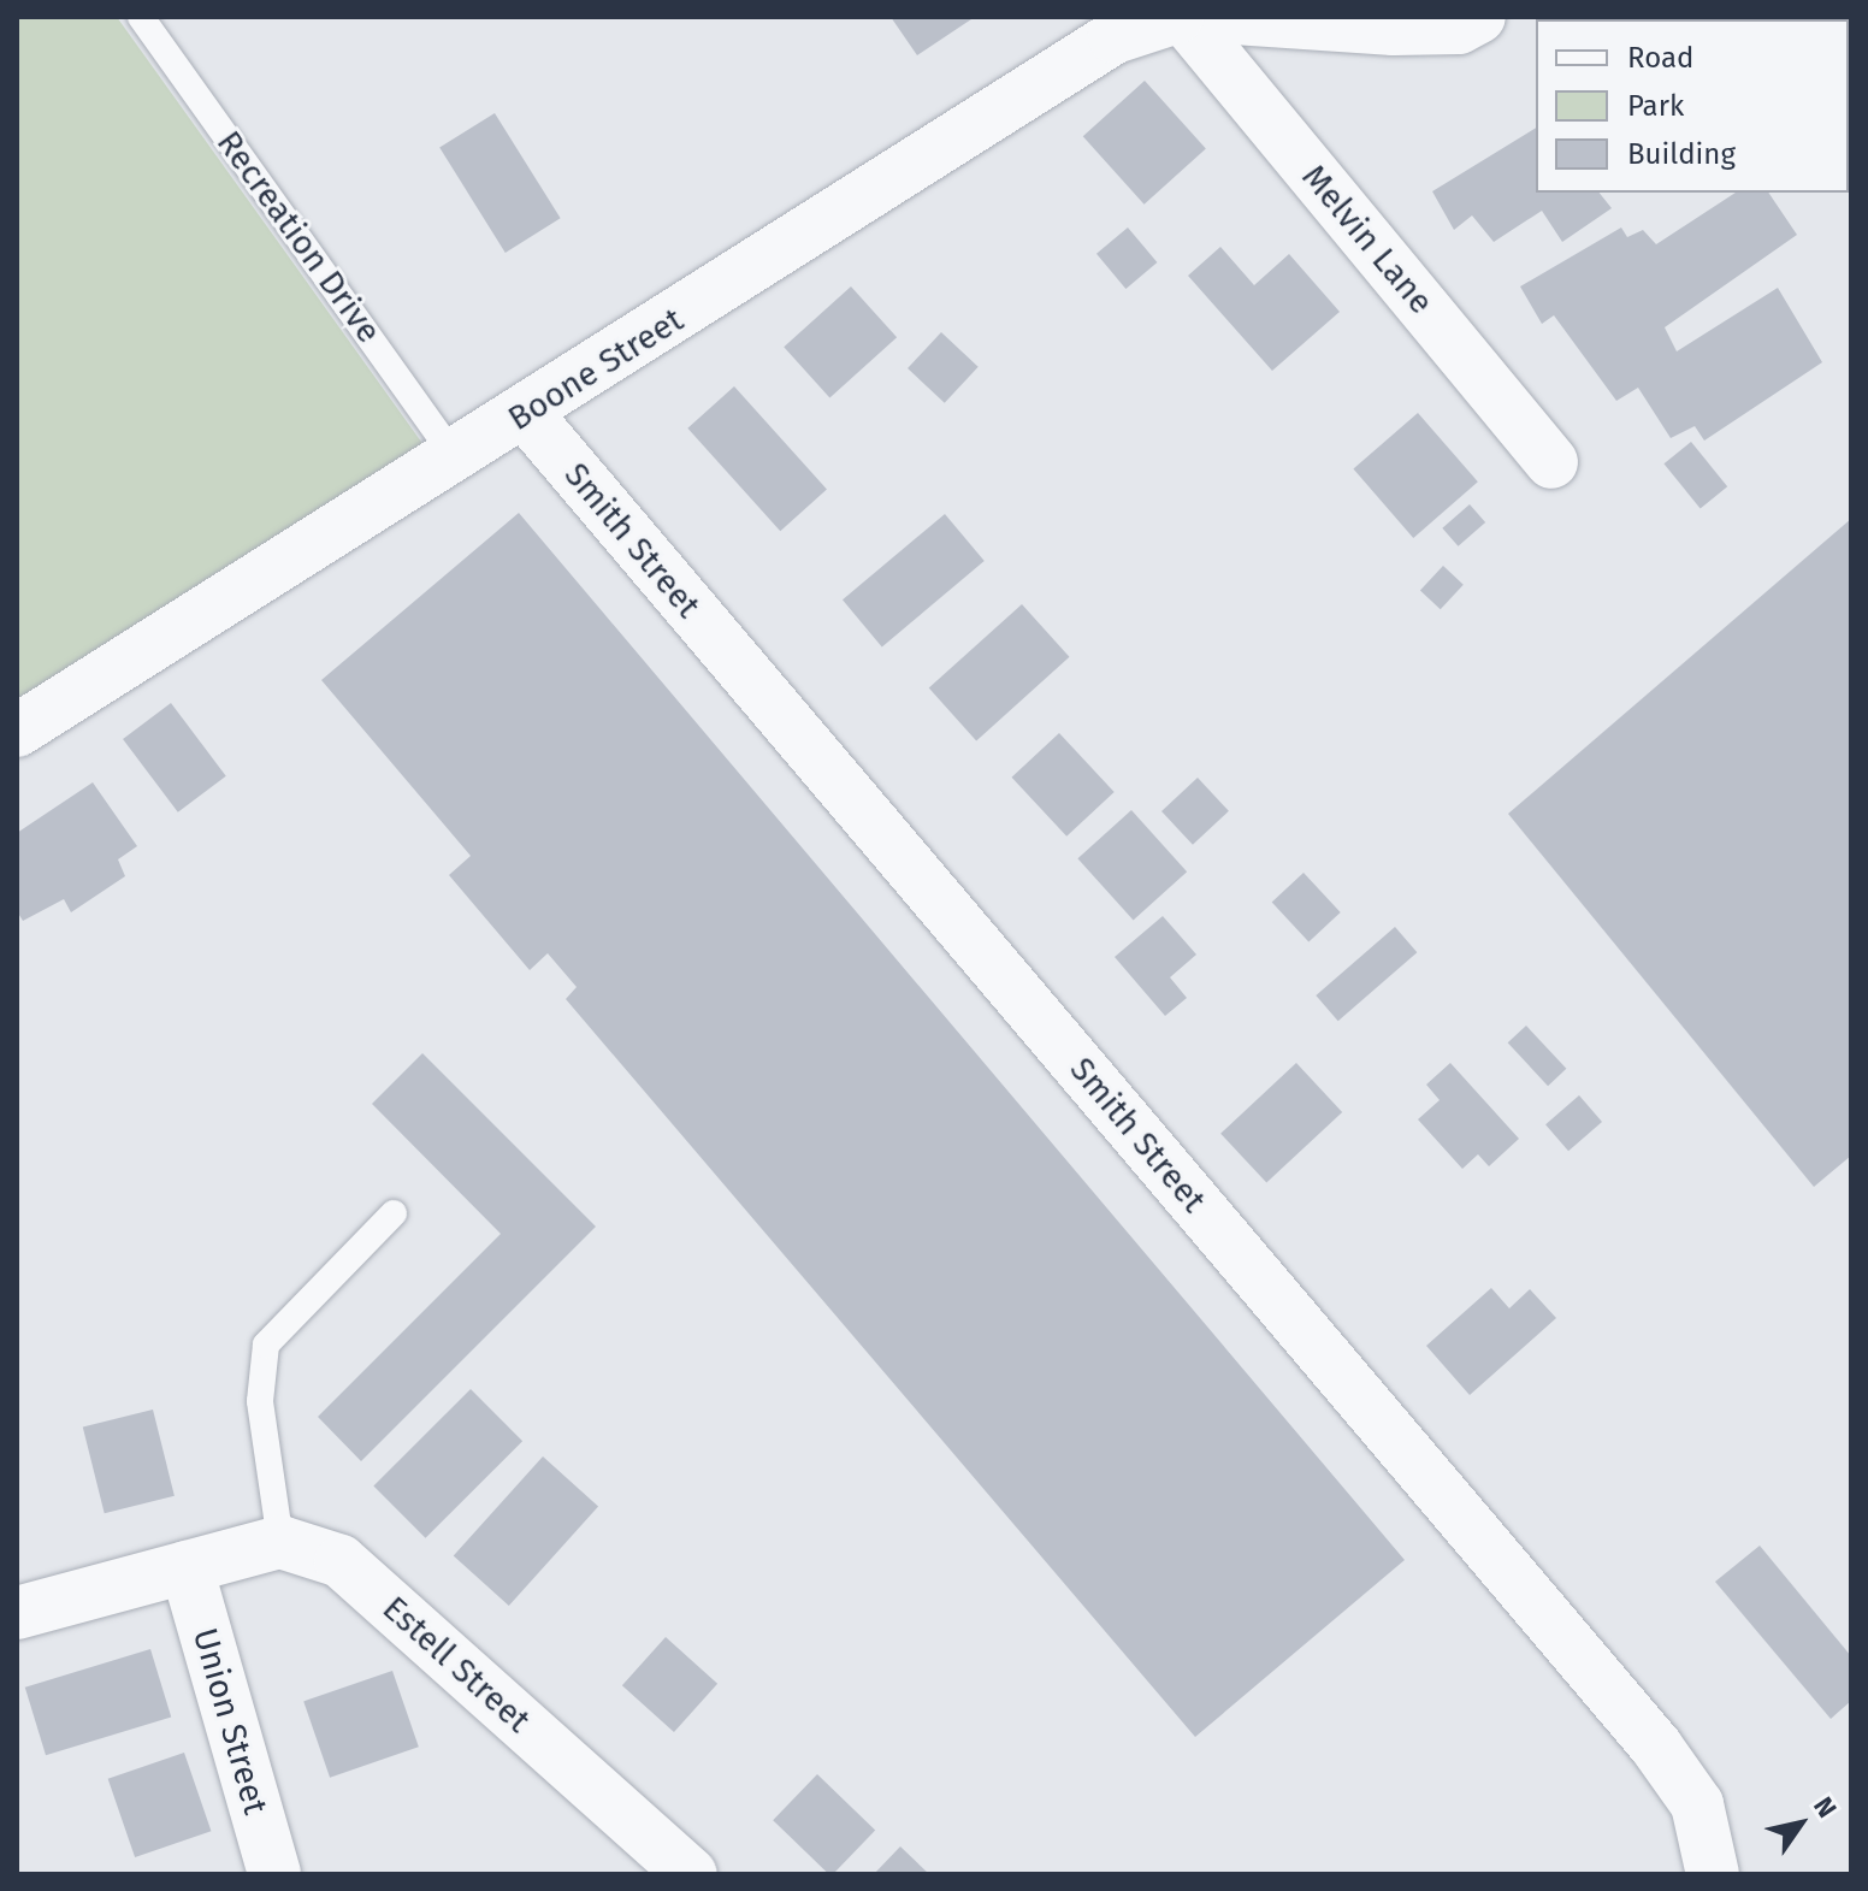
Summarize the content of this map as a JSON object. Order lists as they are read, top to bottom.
{
  "streets": {
    "street": [
      "Melvin Lane",
      "Boone Street",
      "Smith Street",
      "Estell Street",
      "Union Street"
    ],
    "lane": ["Recreation Drive"]
  },
  "crossings": [
    ["Recreation Drive", "Boone Street"],
    ["Melvin Lane", "Boone Street"],
    ["Boone Street", "Smith Street"]
  ],
  "legend": ["Road", "Park", "Building"],
  "north": "top right"
}
